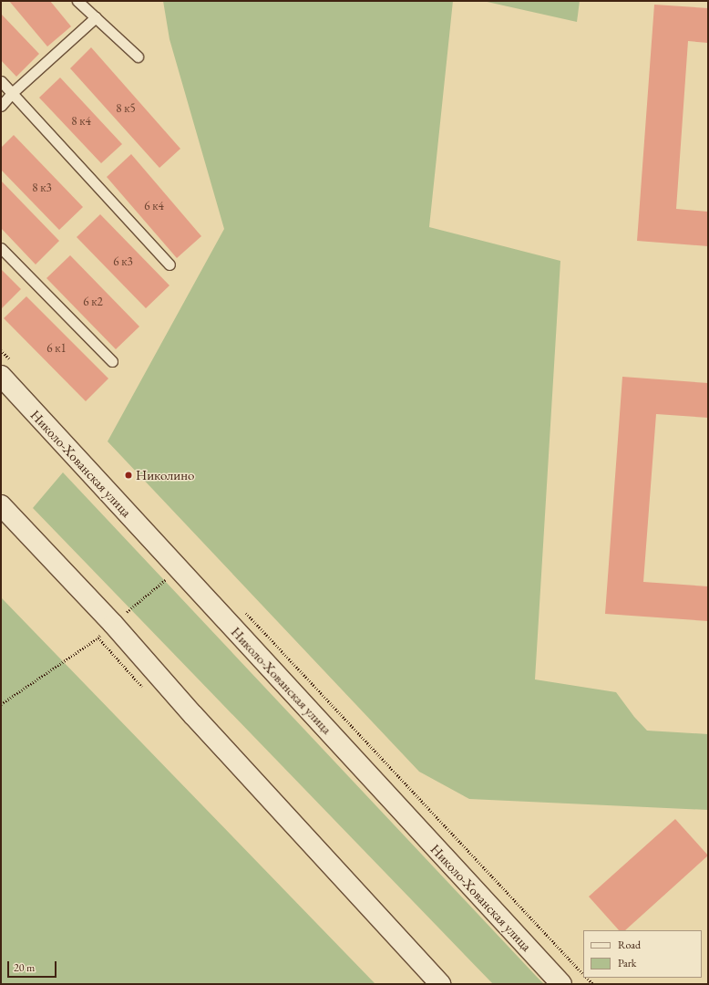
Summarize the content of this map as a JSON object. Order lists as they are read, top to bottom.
{
  "streets": {
    "street": ["Николо-Хованская улица"]
  },
  "places": ["Николино"],
  "house_numbers": [
    "8 к5",
    "8 к4",
    "8 к3",
    "6 к4",
    "6 к3",
    "6 к2",
    "6 к1"
  ],
  "legend": ["Road", "Park"],
  "scale_bar": "20 m"
}
